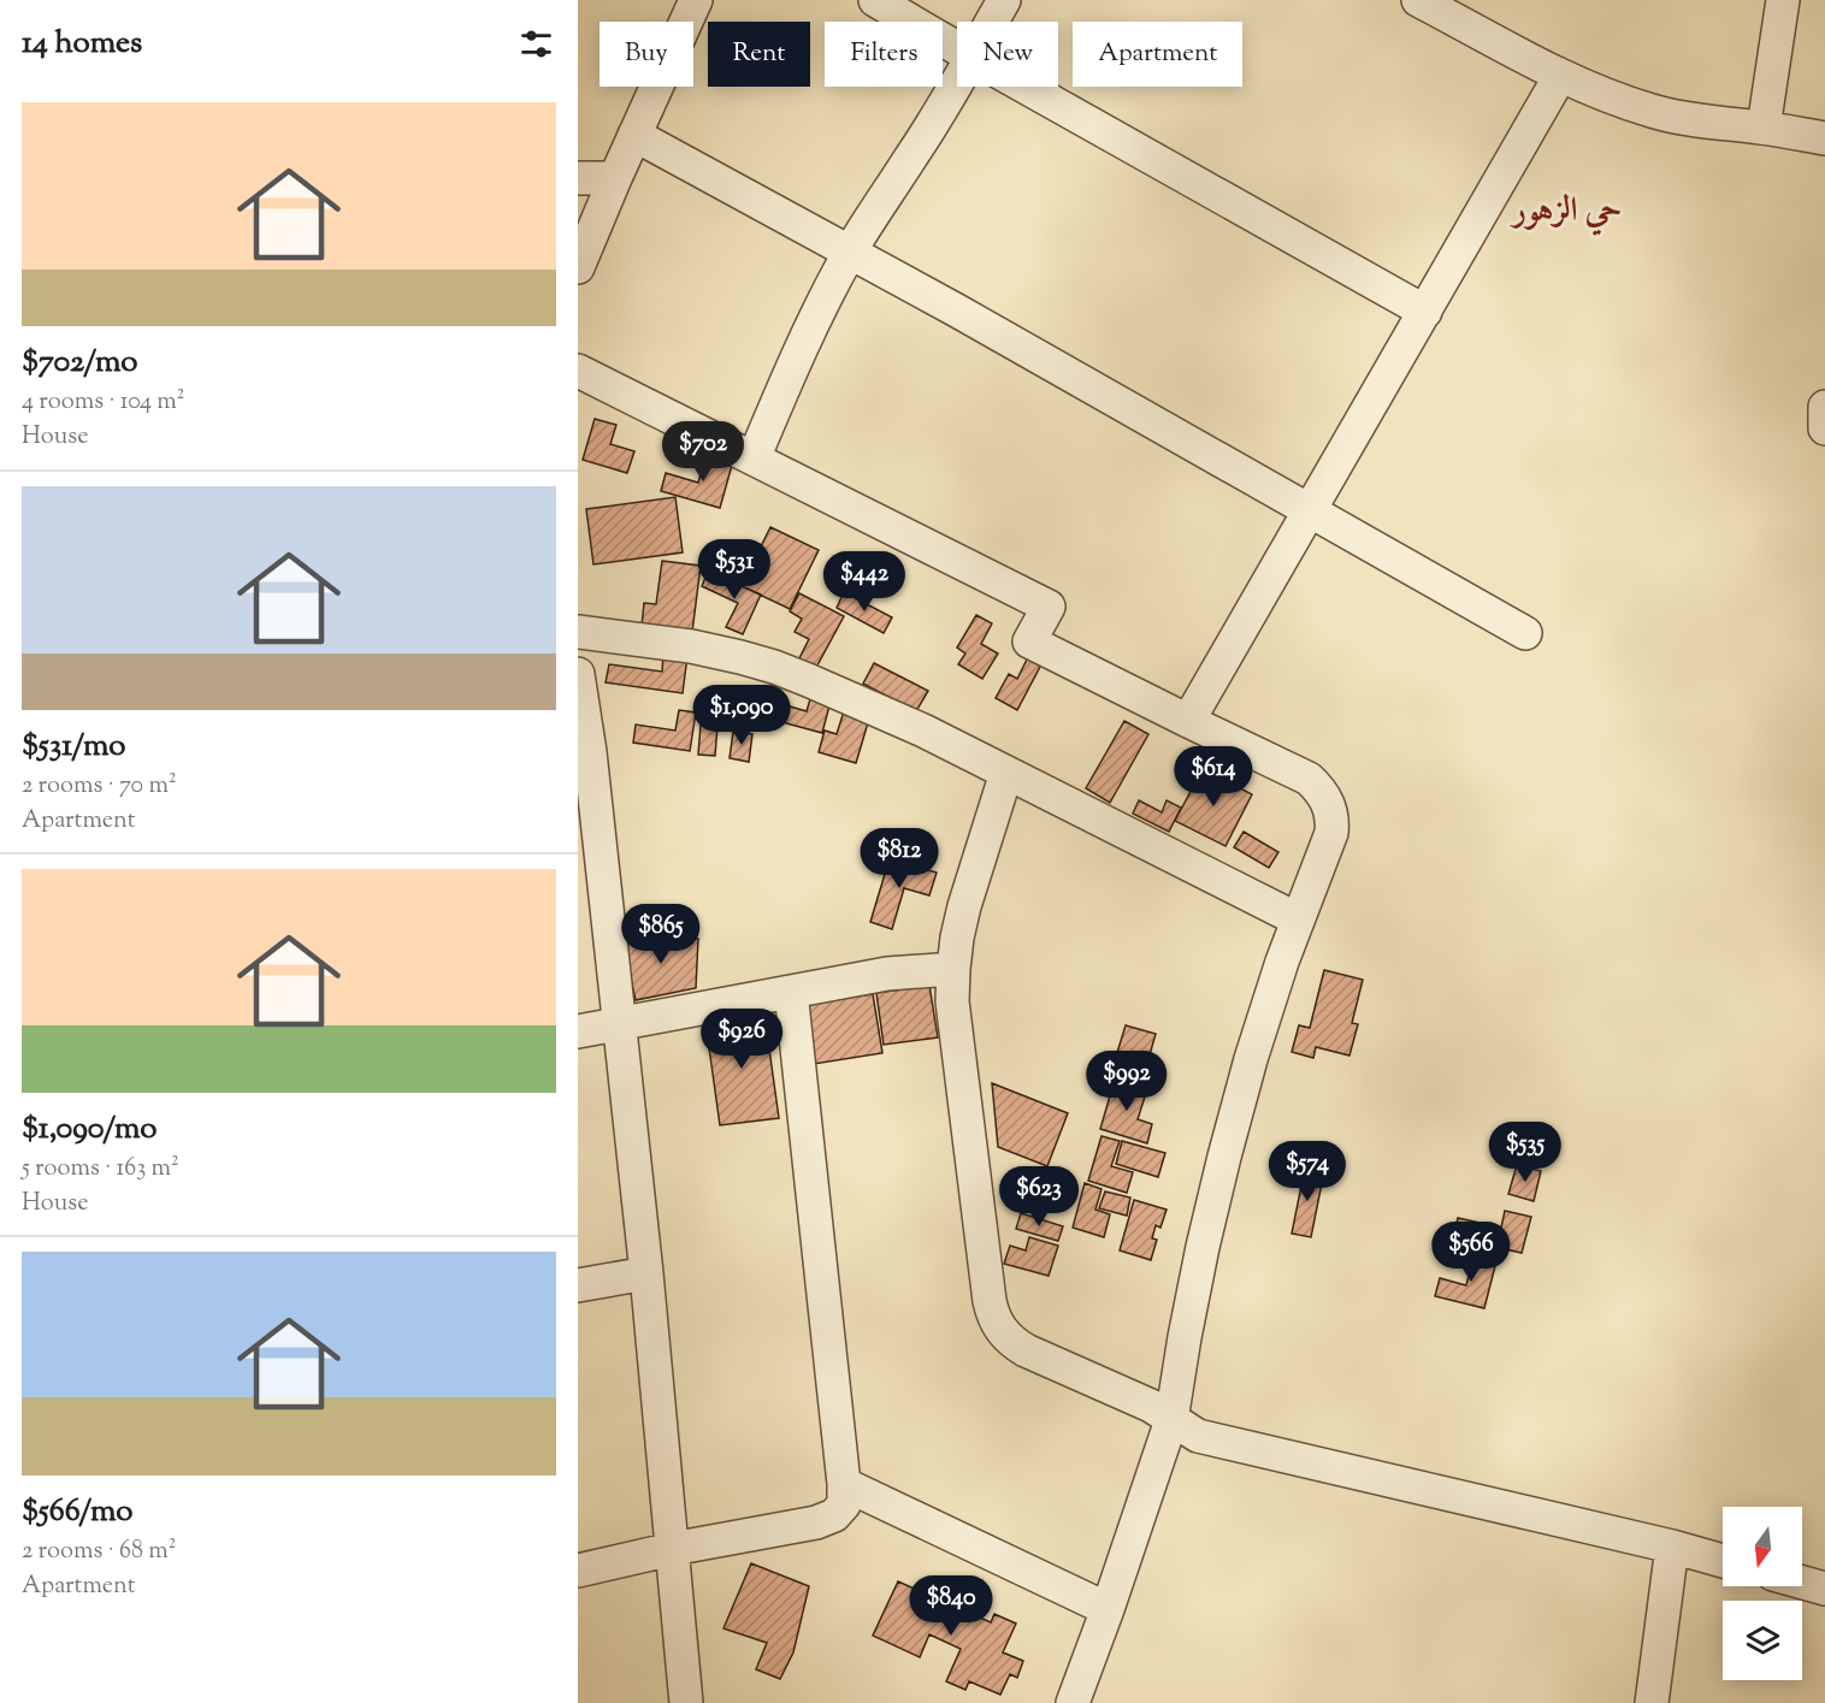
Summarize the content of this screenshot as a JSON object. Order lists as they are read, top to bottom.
{
  "districts": ["حي الزهور"],
  "north": "bottom",
  "page": {
    "heading": "14 homes",
    "chip": [
      "Buy",
      "Rent",
      "Filters",
      "New",
      "Apartment"
    ],
    "list": [
      {
        "name": "$702/mo",
        "note": "4 rooms · 104 m² · House"
      },
      {
        "name": "$531/mo",
        "note": "2 rooms · 70 m² · Apartment"
      },
      {
        "name": "$1,090/mo",
        "note": "5 rooms · 163 m² · House"
      },
      {
        "name": "$566/mo",
        "note": "2 rooms · 68 m² · Apartment"
      }
    ],
    "price": [
      "$702",
      "$531",
      "$442",
      "$1,090",
      "$614",
      "$812",
      "$865",
      "$926",
      "$992",
      "$535",
      "$574",
      "$623",
      "$566",
      "$840"
    ]
  }
}
